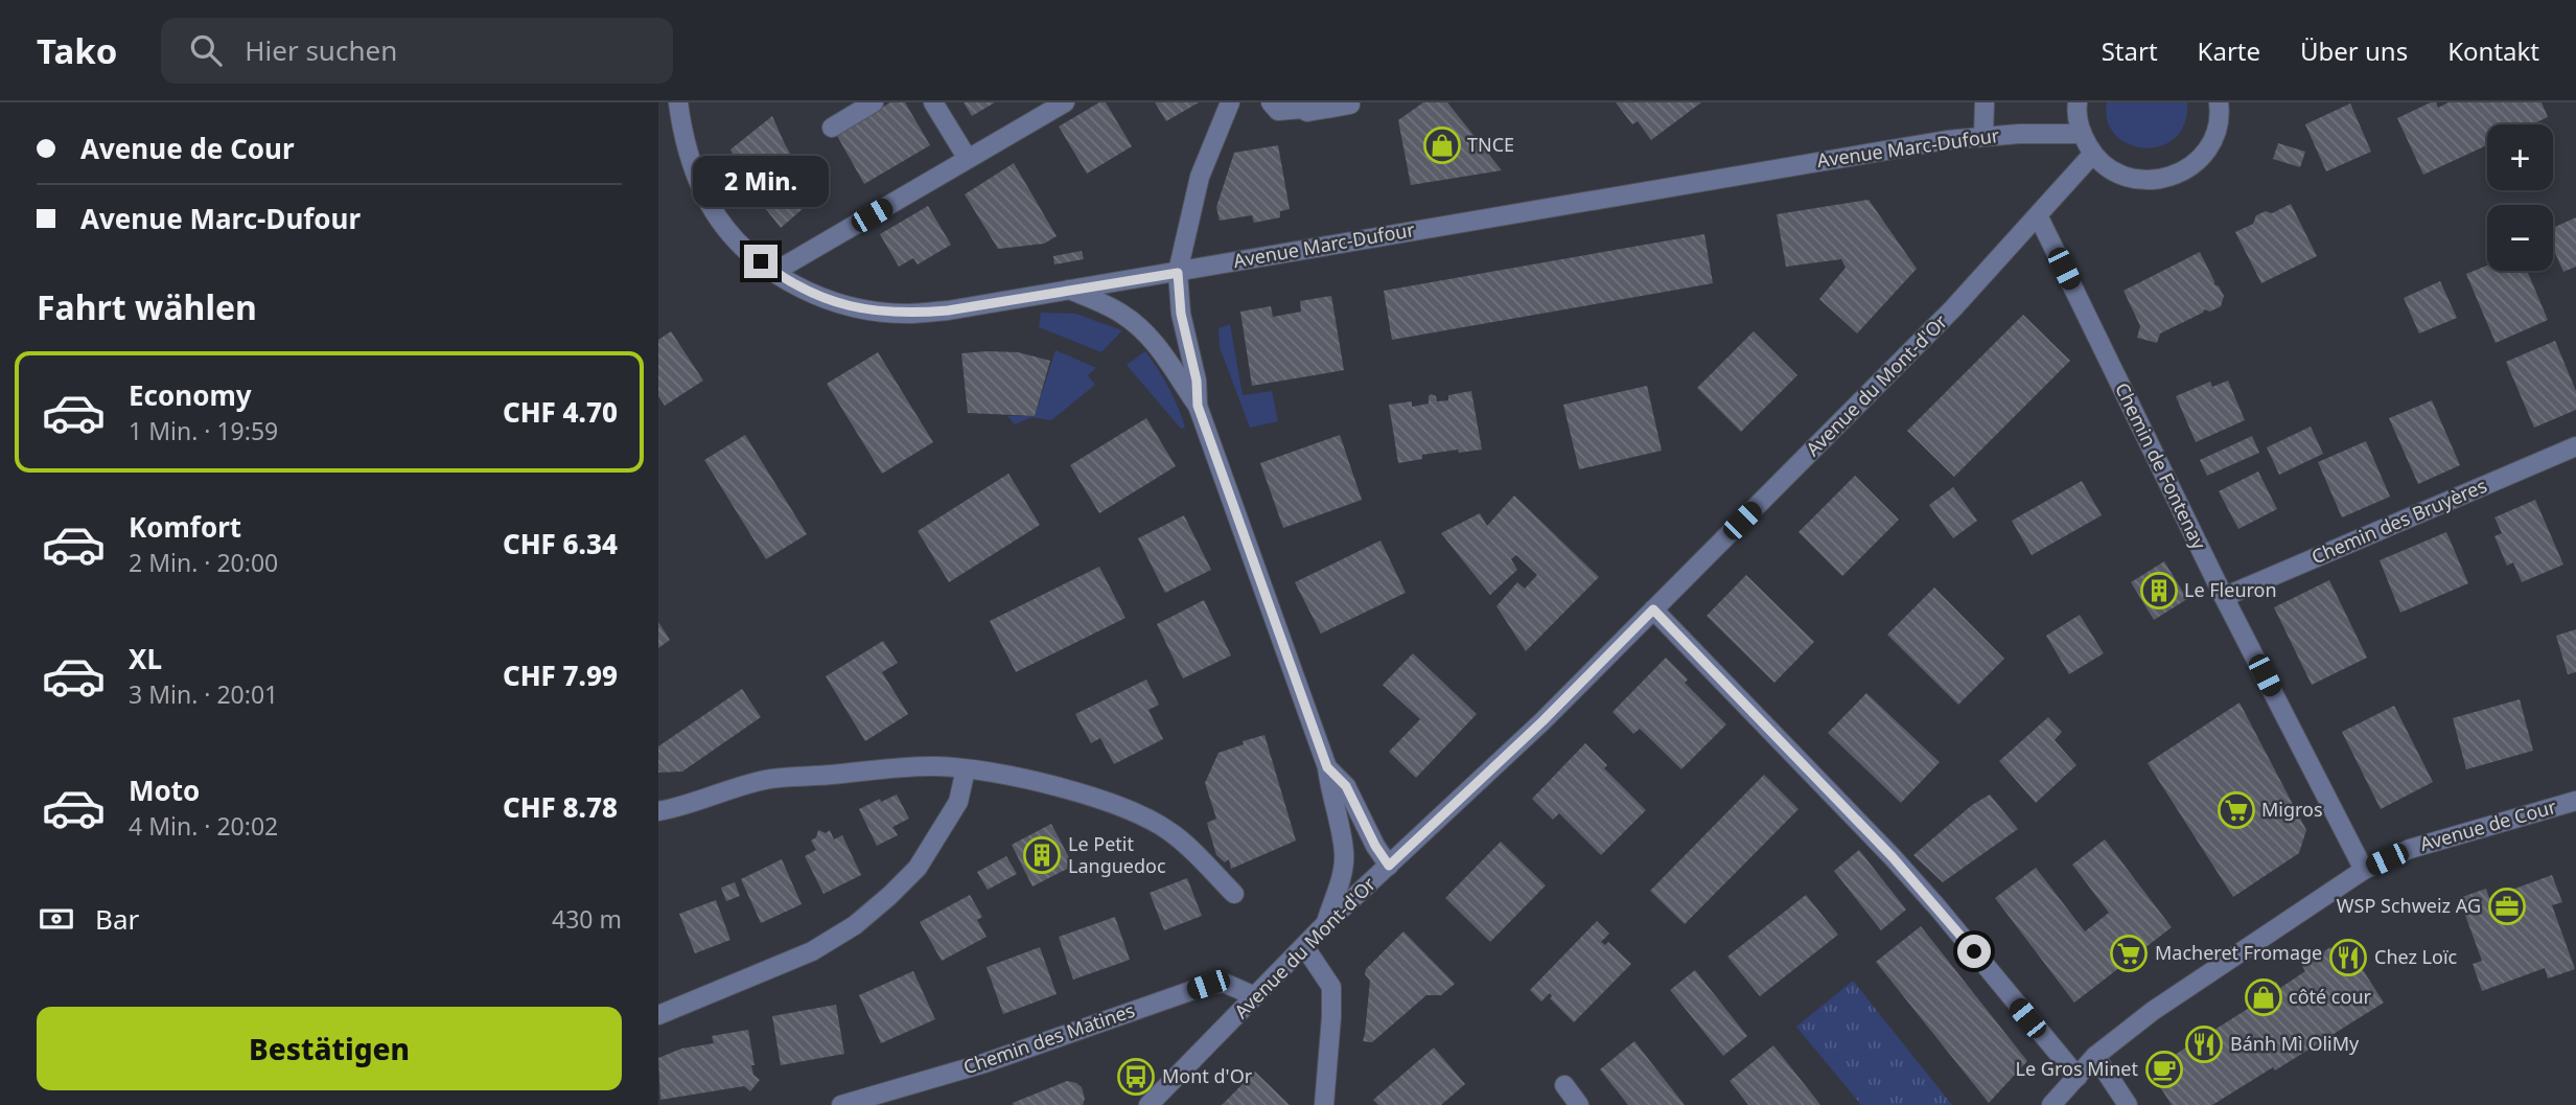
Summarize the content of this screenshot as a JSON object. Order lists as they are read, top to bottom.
{
  "streets": {
    "street": [
      "Avenue Marc-Dufour",
      "Avenue du Mont-d'Or",
      "Chemin de Fontenay",
      "Chemin des Bruyères",
      "Avenue de Cour",
      "Chemin des Matines"
    ]
  },
  "crossings": [
    ["Avenue du Mont-d'Or", "Chemin de Fontenay"],
    ["Avenue du Mont-d'Or", "Chemin des Matines"],
    ["Chemin de Fontenay", "Chemin des Bruyères"],
    ["Chemin de Fontenay", "Avenue de Cour"]
  ],
  "places": {
    "shop": ["TNCE", "côté cour"],
    "building": ["Le Fleuron", "Le Petit Languedoc"],
    "supermarket": ["Migros", "Macheret Fromage"],
    "office": ["WSP Schweiz AG"],
    "restaurant": ["Chez Loïc", "Bánh Mì OliMy"],
    "cafe": ["Le Gros Minet"],
    "bus stop": ["Mont d'Or"]
  },
  "page": {
    "header": "Tako",
    "search": "Hier suchen",
    "nav": [
      "Start",
      "Karte",
      "Über uns",
      "Kontakt"
    ],
    "banner": ["Avenue de Cour", "Avenue Marc-Dufour"],
    "map_buttons": ["+", "−"],
    "bubble": "2 Min.",
    "heading": "Fahrt wählen",
    "list": [
      {
        "name": "Economy",
        "note": "1 Min. · 19:59",
        "value": "CHF 4.70"
      },
      {
        "name": "Komfort",
        "note": "2 Min. · 20:00",
        "value": "CHF 6.34"
      },
      {
        "name": "XL",
        "note": "3 Min. · 20:01",
        "value": "CHF 7.99"
      },
      {
        "name": "Moto",
        "note": "4 Min. · 20:02",
        "value": "CHF 8.78"
      }
    ],
    "pay": ["Bar", "430 m"],
    "buttons": "Bestätigen"
  }
}
